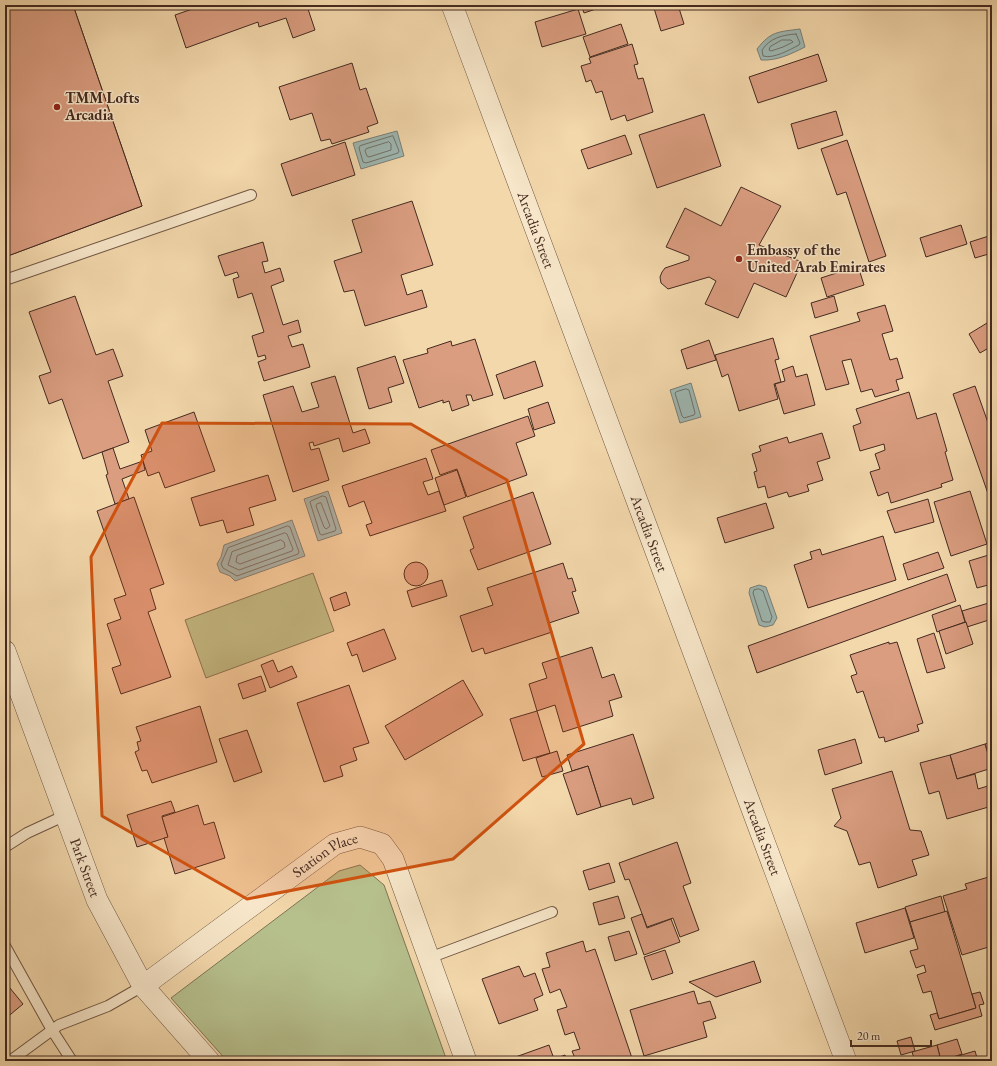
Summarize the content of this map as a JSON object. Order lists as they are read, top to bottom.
{
  "streets": {
    "street": ["Arcadia Street", "Station Place", "Park Street"]
  },
  "crossings": [
    ["Station Place", "Park Street"]
  ],
  "places": ["TMM Lofts Arcadia", "Embassy of the United Arab Emirates"],
  "scale_bar": "20 m"
}
